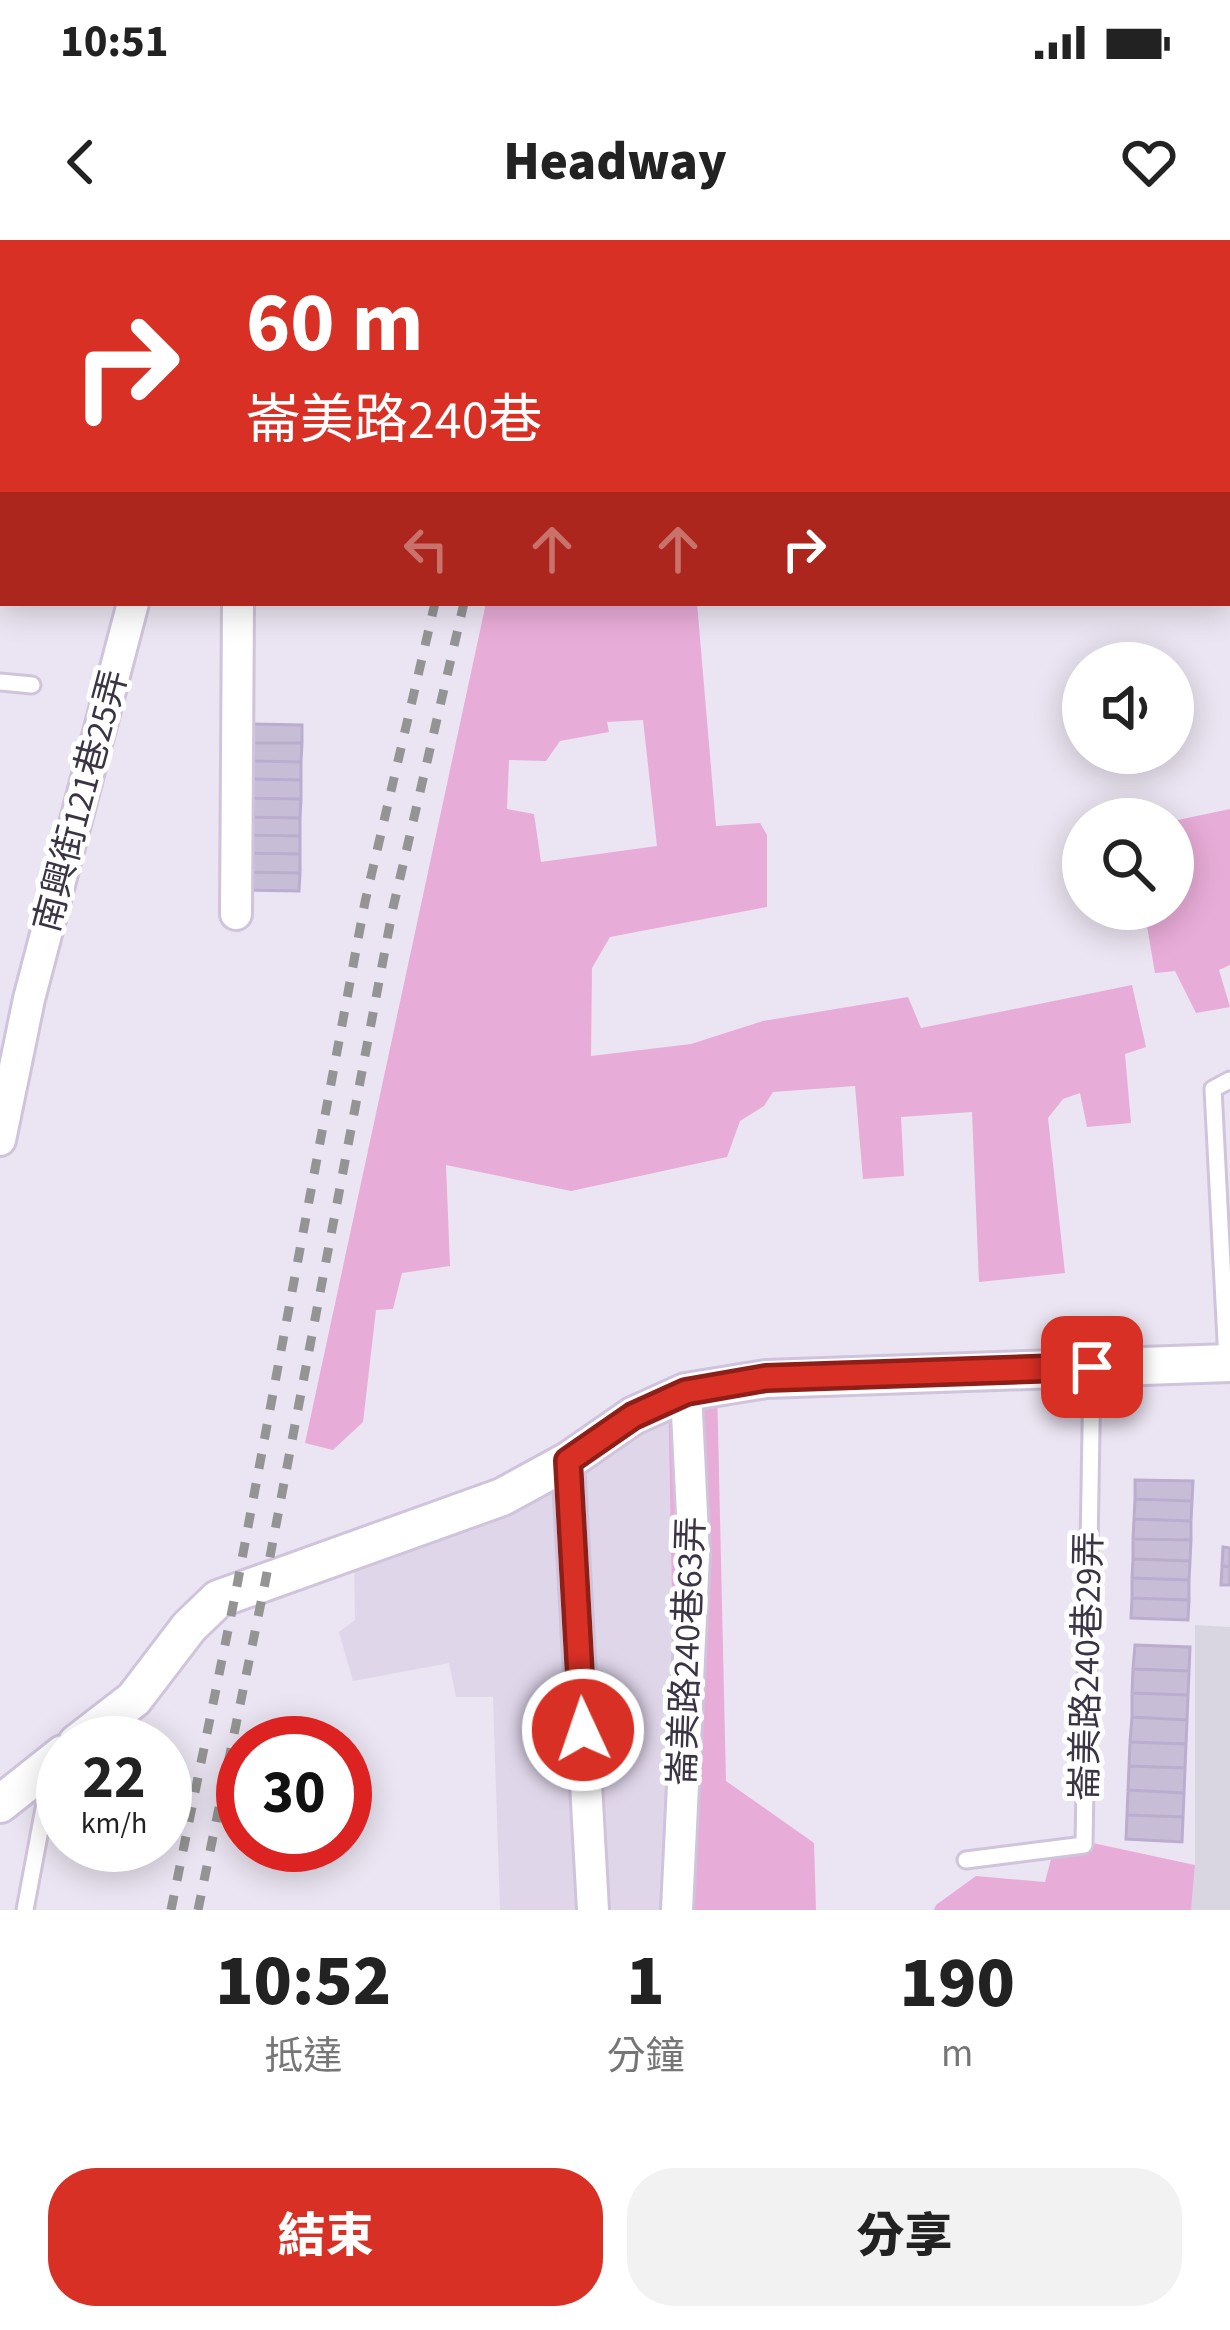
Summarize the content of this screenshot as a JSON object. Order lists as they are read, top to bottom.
{
  "streets": {
    "street": ["南興街121巷25弄", "崙美路240巷63弄"],
    "lane": ["崙美路240巷29弄"]
  },
  "page": {
    "status": "10:51",
    "header": "Headway",
    "turn": ["60 m", "崙美路240巷"],
    "speed": "22 km/h",
    "limit": "30",
    "eta": [
      "10:52",
      "抵達",
      "1",
      "分鐘",
      "190",
      "m"
    ],
    "buttons": ["結束", "分享"]
  }
}
